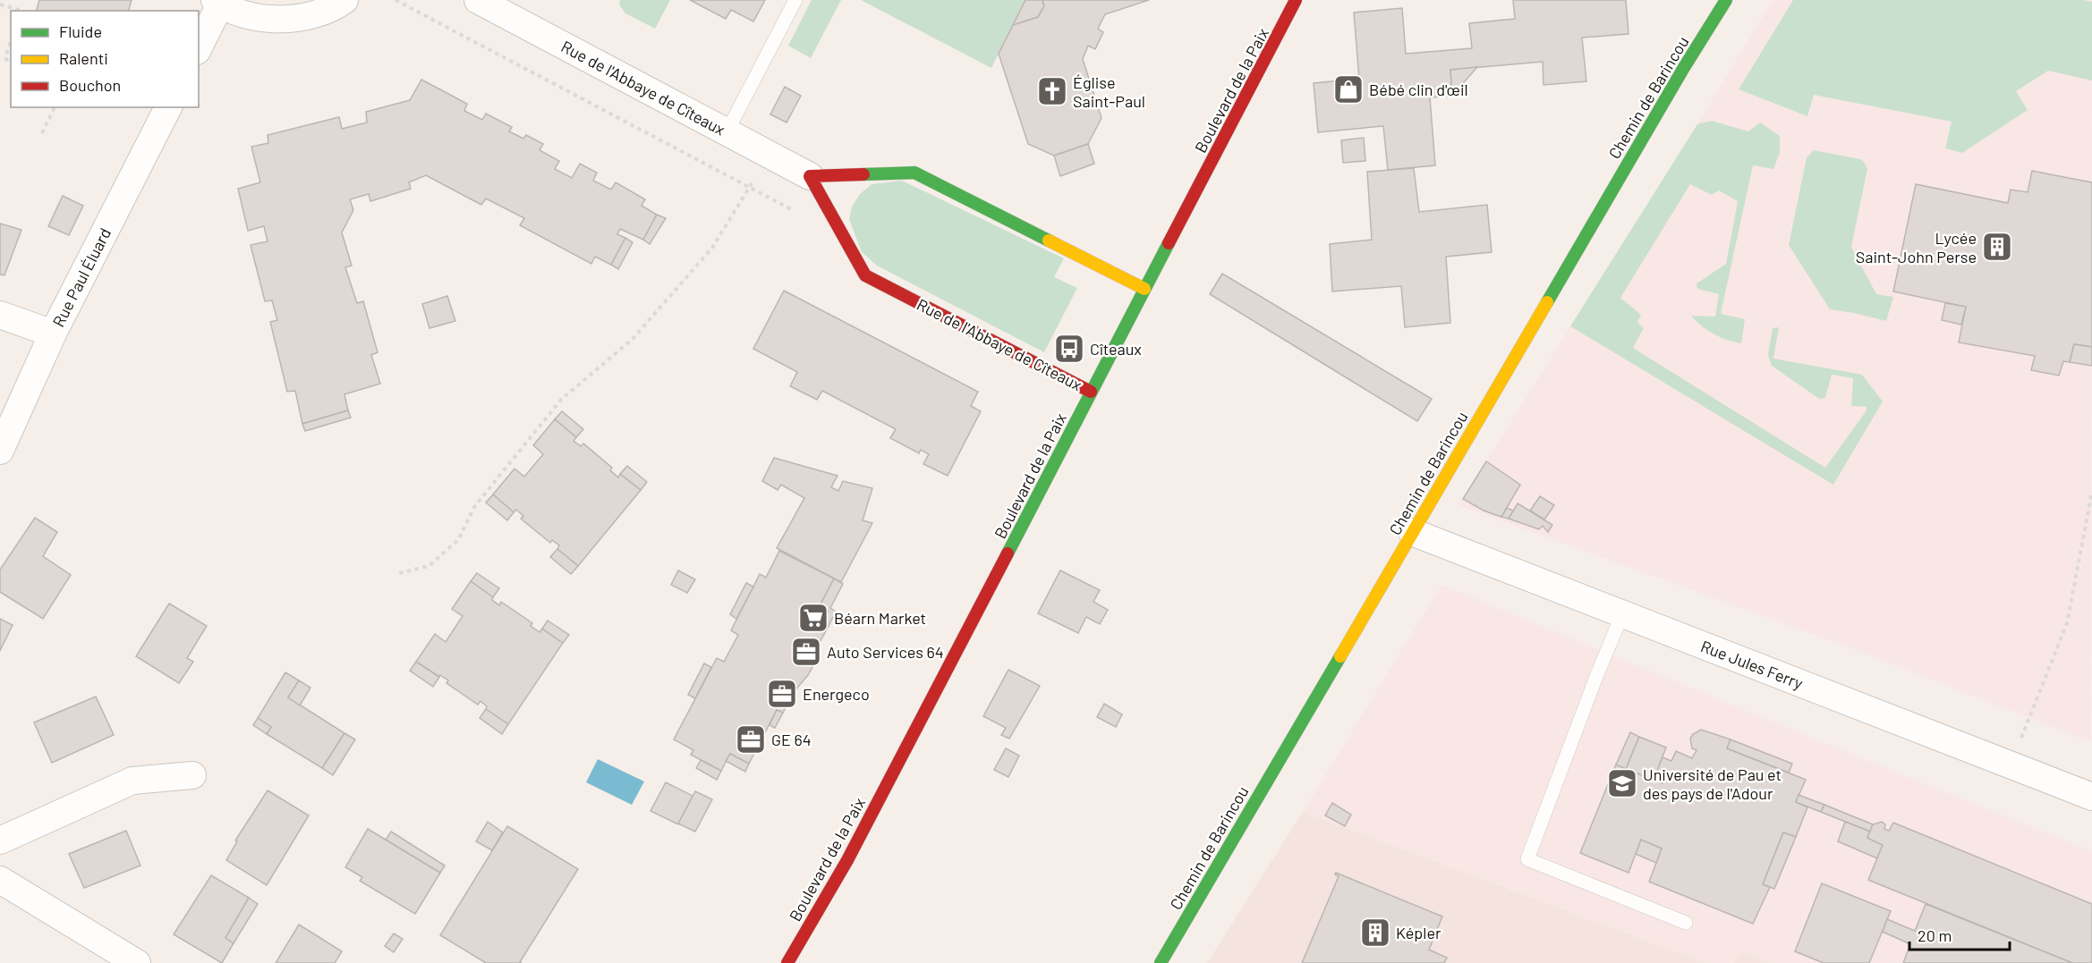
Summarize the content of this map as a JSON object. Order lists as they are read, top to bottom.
{
  "streets": {
    "street": [
      "Rue de l'Abbaye de Cîteaux",
      "Boulevard de la Paix",
      "Chemin de Barincou",
      "Rue Paul Éluard",
      "Rue Jules Ferry"
    ]
  },
  "crossings": [
    ["Rue de l'Abbaye de Cîteaux", "Boulevard de la Paix"],
    ["Chemin de Barincou", "Rue Jules Ferry"]
  ],
  "places": {
    "shop": ["Bébé clin d'œil"],
    "church": ["Église Saint-Paul"],
    "building": ["Lycée Saint-John Perse", "Képler"],
    "bus stop": ["Cîteaux"],
    "supermarket": ["Béarn Market"],
    "office": ["Auto Services 64", "Energeco", "GE 64"],
    "school or university": ["Université de Pau et des pays de l'Adour"]
  },
  "legend": ["Fluide", "Ralenti", "Bouchon"],
  "scale_bar": "20 m"
}
